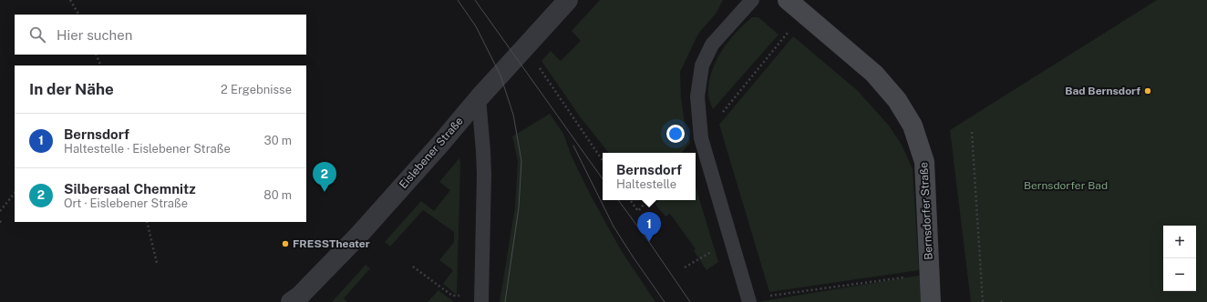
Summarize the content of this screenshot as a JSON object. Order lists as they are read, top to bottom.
{
  "streets": {
    "street": ["Eislebener Straße", "Bernsdorfer Straße"]
  },
  "parks": ["Bernsdorfer Bad"],
  "places": ["Bad Bernsdorf", "FRESSTheater"],
  "page": {
    "search": "Hier suchen",
    "heading": ["In der Nähe", "2 Ergebnisse"],
    "list": [
      {
        "mark": "1",
        "name": "Bernsdorf",
        "note": "Haltestelle · Eislebener Straße",
        "value": "30 m"
      },
      {
        "mark": "2",
        "name": "Silbersaal Chemnitz",
        "note": "Ort · Eislebener Straße",
        "value": "80 m"
      }
    ],
    "popup": ["Bernsdorf", "Haltestelle"],
    "pins": ["2", "1"],
    "map_buttons": ["+", "−"]
  }
}
